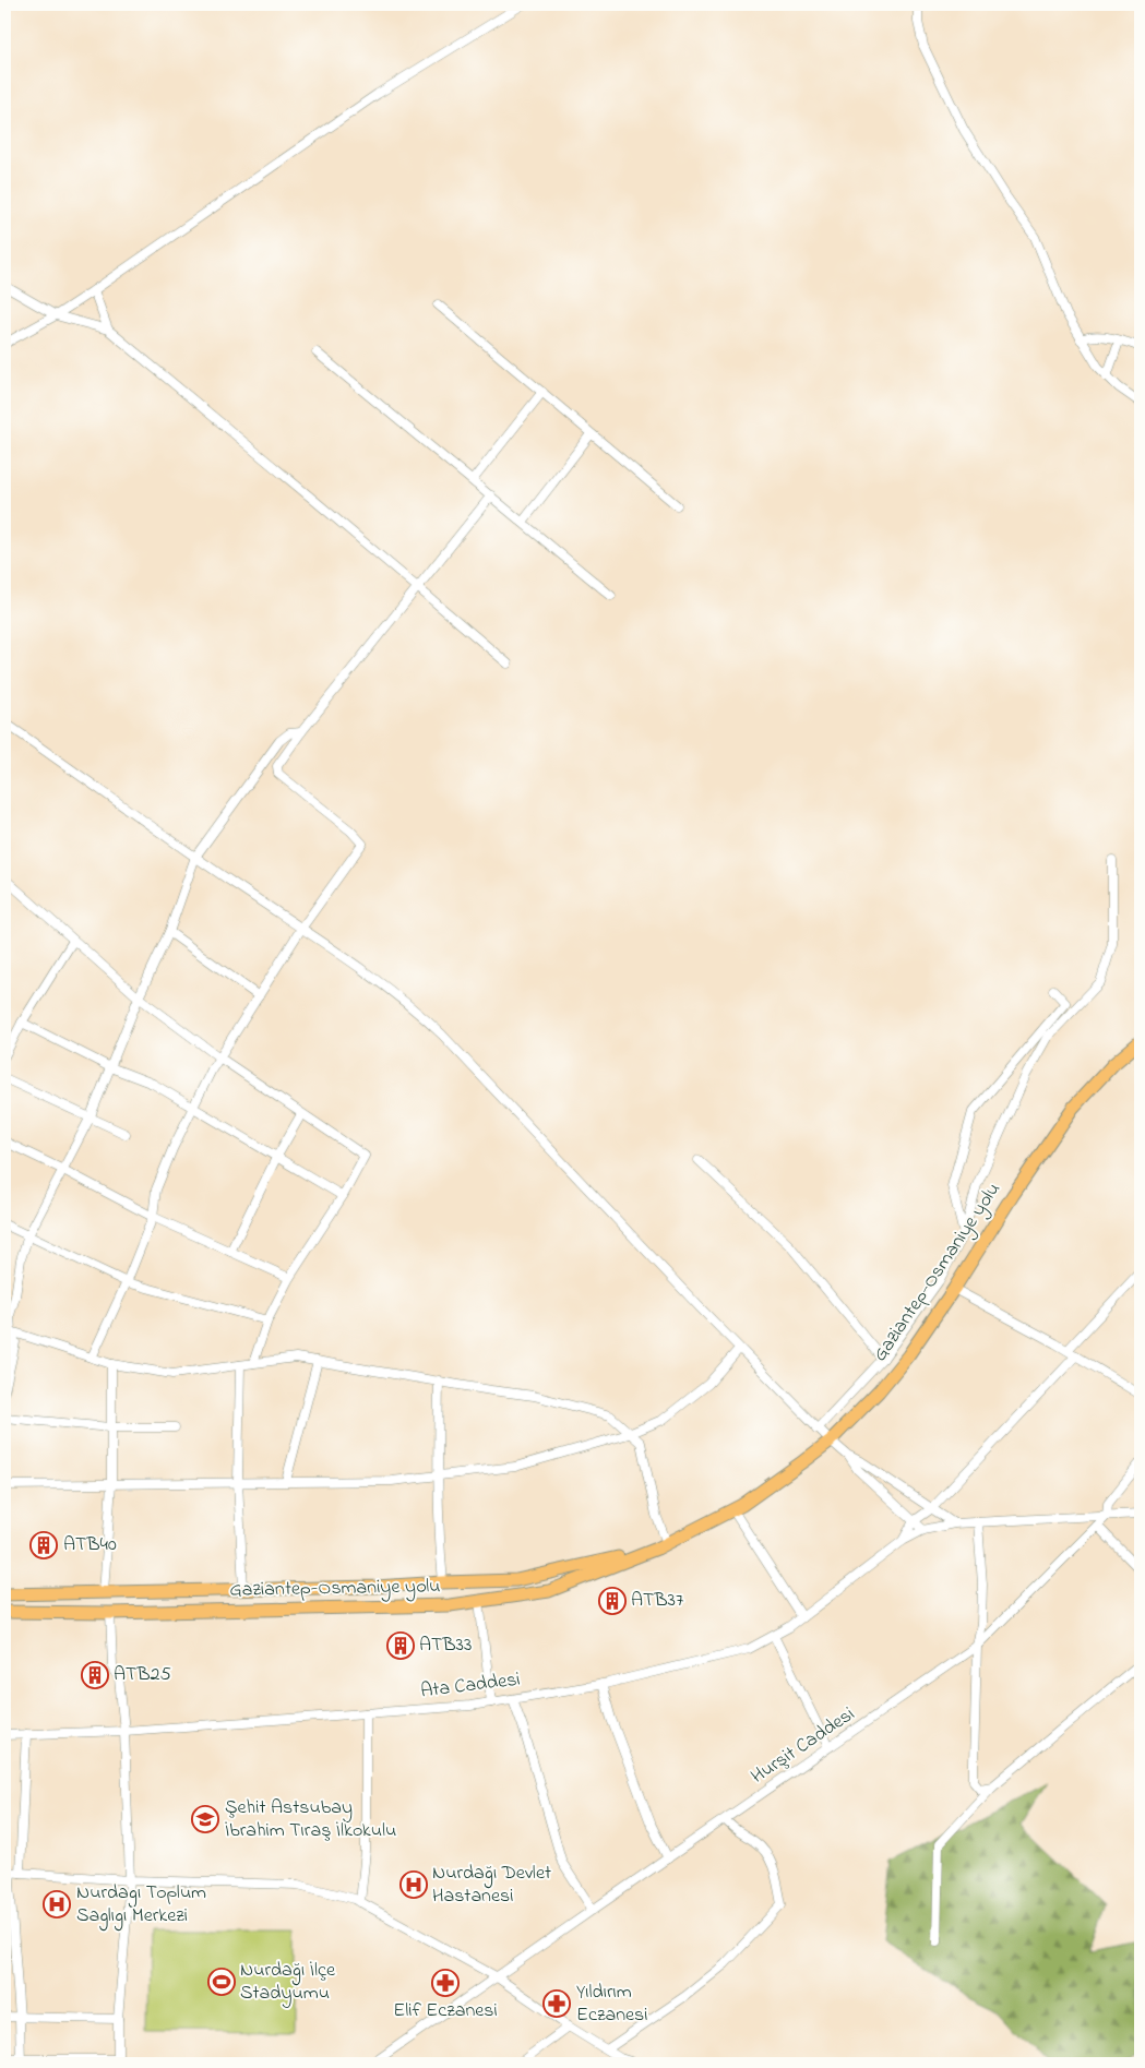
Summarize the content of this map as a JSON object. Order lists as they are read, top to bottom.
{
  "streets": {
    "highway": ["Gaziantep-Osmaniye yolu"],
    "street": ["Ata Caddesi", "Hurşit Caddesi"]
  },
  "places": {
    "building": [
      "ATB40",
      "ATB37",
      "ATB33",
      "ATB25"
    ],
    "school or university": ["Şehit Astsubay İbrahim Tıraş İlkokulu"],
    "hospital": ["Nurdağı Devlet Hastanesi", "Nurdagı Toplum Saglıgı Merkezi"],
    "sports": ["Nurdağı İlçe Stadyumu"],
    "pharmacy": ["Elif Eczanesi", "Yıldırım Eczanesi"]
  }
}
